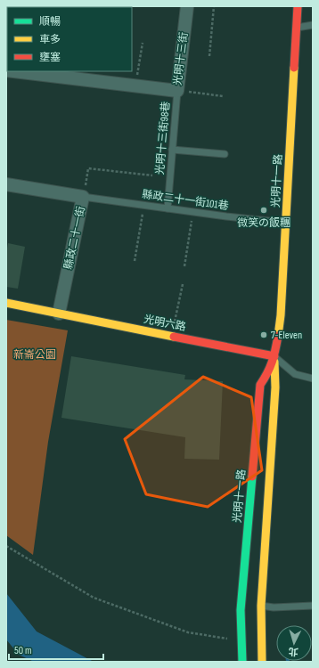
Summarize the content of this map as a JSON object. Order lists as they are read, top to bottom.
{
  "streets": {
    "street": [
      "光明十三街",
      "光明十一路",
      "縣政二十一街",
      "光明六路"
    ],
    "lane": ["光明十三街98巷", "縣政二十一街101巷"]
  },
  "crossings": [
    ["光明十三街", "光明十三街98巷"],
    ["光明十三街98巷", "縣政二十一街101巷"],
    ["光明十一路", "縣政二十一街101巷"],
    ["光明十一路", "光明六路"],
    ["縣政二十一街101巷", "縣政二十一街"],
    ["縣政二十一街", "光明六路"]
  ],
  "parks": ["新崙公園"],
  "places": ["微笑の飯糰", "7-Eleven"],
  "legend": ["順暢", "車多", "壅塞"],
  "scale_bar": "50 m",
  "north": "bottom"
}
